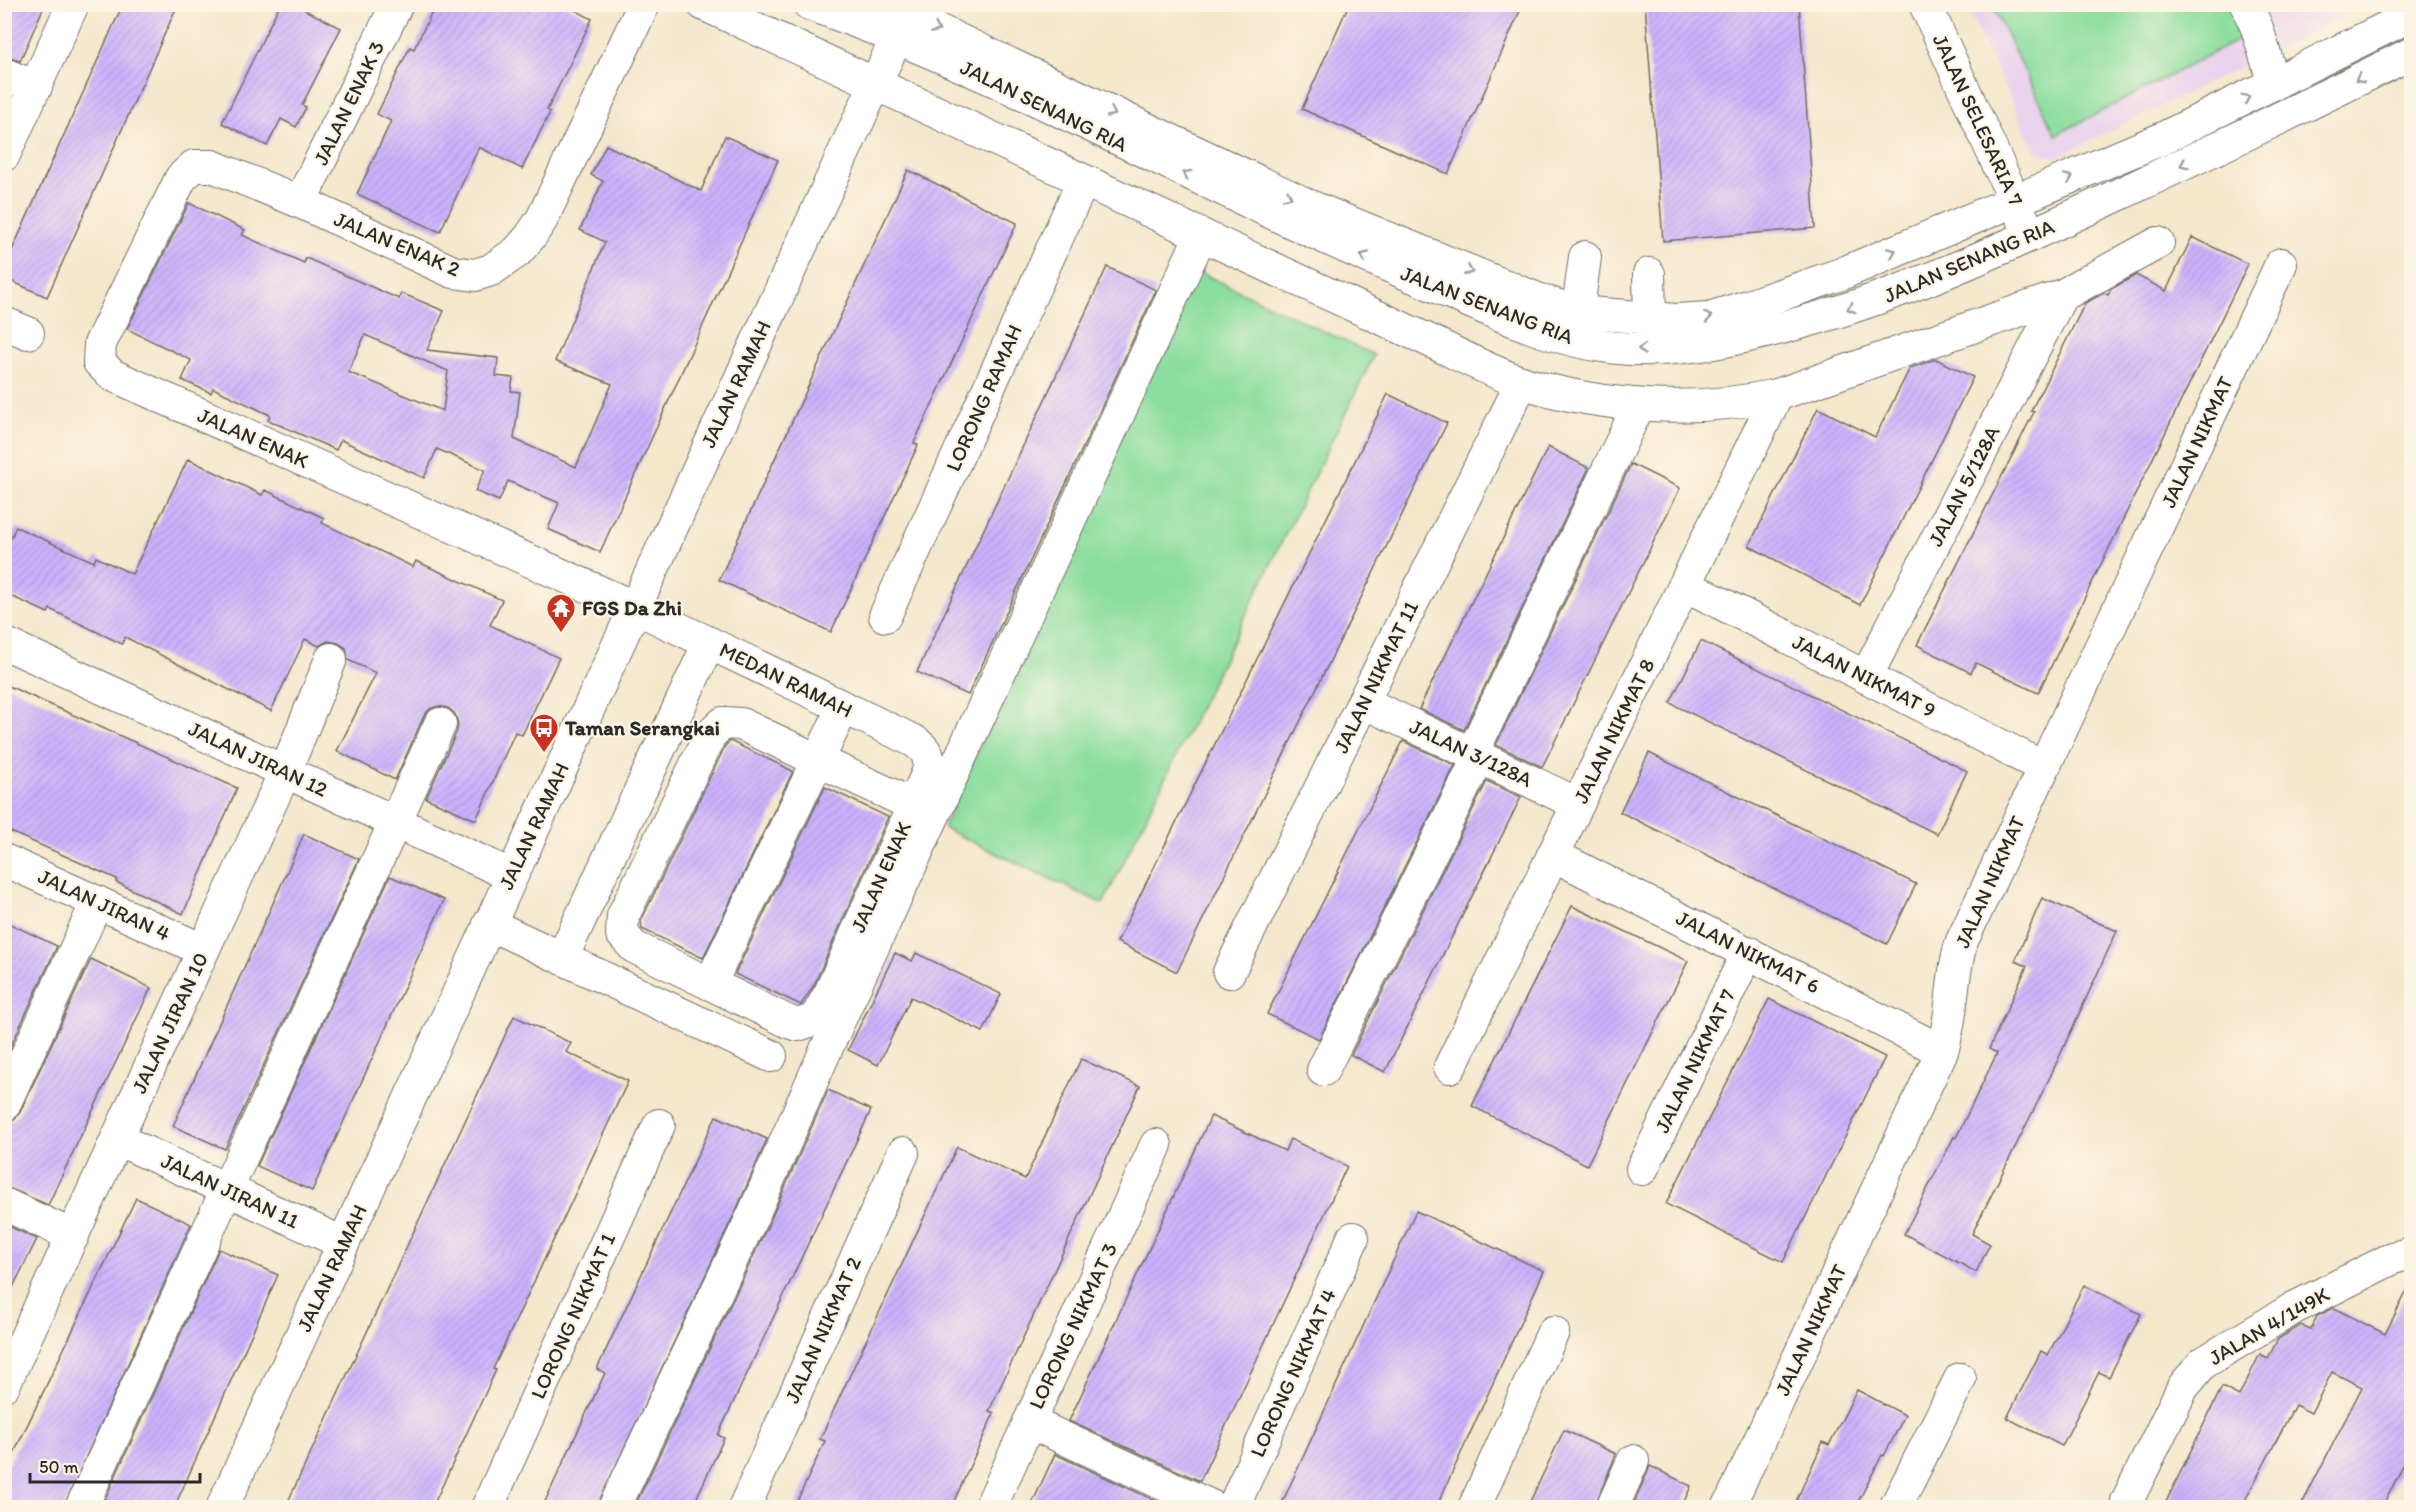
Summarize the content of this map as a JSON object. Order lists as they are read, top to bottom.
{
  "streets": {
    "street": [
      "JALAN ENAK 3",
      "JALAN SENANG RIA",
      "JALAN SELESARIA 7",
      "JALAN ENAK 2",
      "JALAN RAMAH",
      "LORONG RAMAH",
      "JALAN ENAK",
      "JALAN NIKMAT",
      "JALAN 5/128A",
      "JALAN NIKMAT 9",
      "JALAN NIKMAT 11",
      "MEDAN RAMAH",
      "JALAN NIKMAT 8",
      "JALAN 3/128A",
      "JALAN JIRAN 12",
      "JALAN JIRAN 4",
      "JALAN NIKMAT 6",
      "JALAN JIRAN 10",
      "JALAN NIKMAT 7",
      "JALAN JIRAN 11",
      "LORONG NIKMAT 1",
      "LORONG NIKMAT 3",
      "JALAN 4/149K",
      "JALAN NIKMAT 2",
      "LORONG NIKMAT 4"
    ]
  },
  "crossings": [
    ["JALAN ENAK 3", "JALAN ENAK 2"],
    ["JALAN SENANG RIA", "JALAN SELESARIA 7"],
    ["JALAN SENANG RIA", "JALAN RAMAH"],
    ["JALAN ENAK 2", "JALAN ENAK"],
    ["JALAN RAMAH", "JALAN ENAK"],
    ["JALAN RAMAH", "MEDAN RAMAH"],
    ["JALAN RAMAH", "JALAN JIRAN 12"],
    ["JALAN RAMAH", "JALAN JIRAN 11"],
    ["JALAN ENAK", "MEDAN RAMAH"],
    ["JALAN NIKMAT", "JALAN NIKMAT 9"],
    ["JALAN NIKMAT", "JALAN NIKMAT 6"],
    ["JALAN 5/128A", "JALAN NIKMAT 9"],
    ["JALAN NIKMAT 9", "JALAN NIKMAT 8"],
    ["JALAN NIKMAT 11", "JALAN 3/128A"],
    ["JALAN NIKMAT 8", "JALAN 3/128A"],
    ["JALAN NIKMAT 8", "JALAN NIKMAT 6"],
    ["JALAN JIRAN 12", "JALAN JIRAN 10"],
    ["JALAN JIRAN 4", "JALAN JIRAN 10"],
    ["JALAN NIKMAT 6", "JALAN NIKMAT 7"],
    ["JALAN JIRAN 10", "JALAN JIRAN 11"]
  ],
  "places": {
    "temple": ["FGS Da Zhi"],
    "bus stop": ["Taman Serangkai"]
  },
  "scale_bar": "50 m"
}
